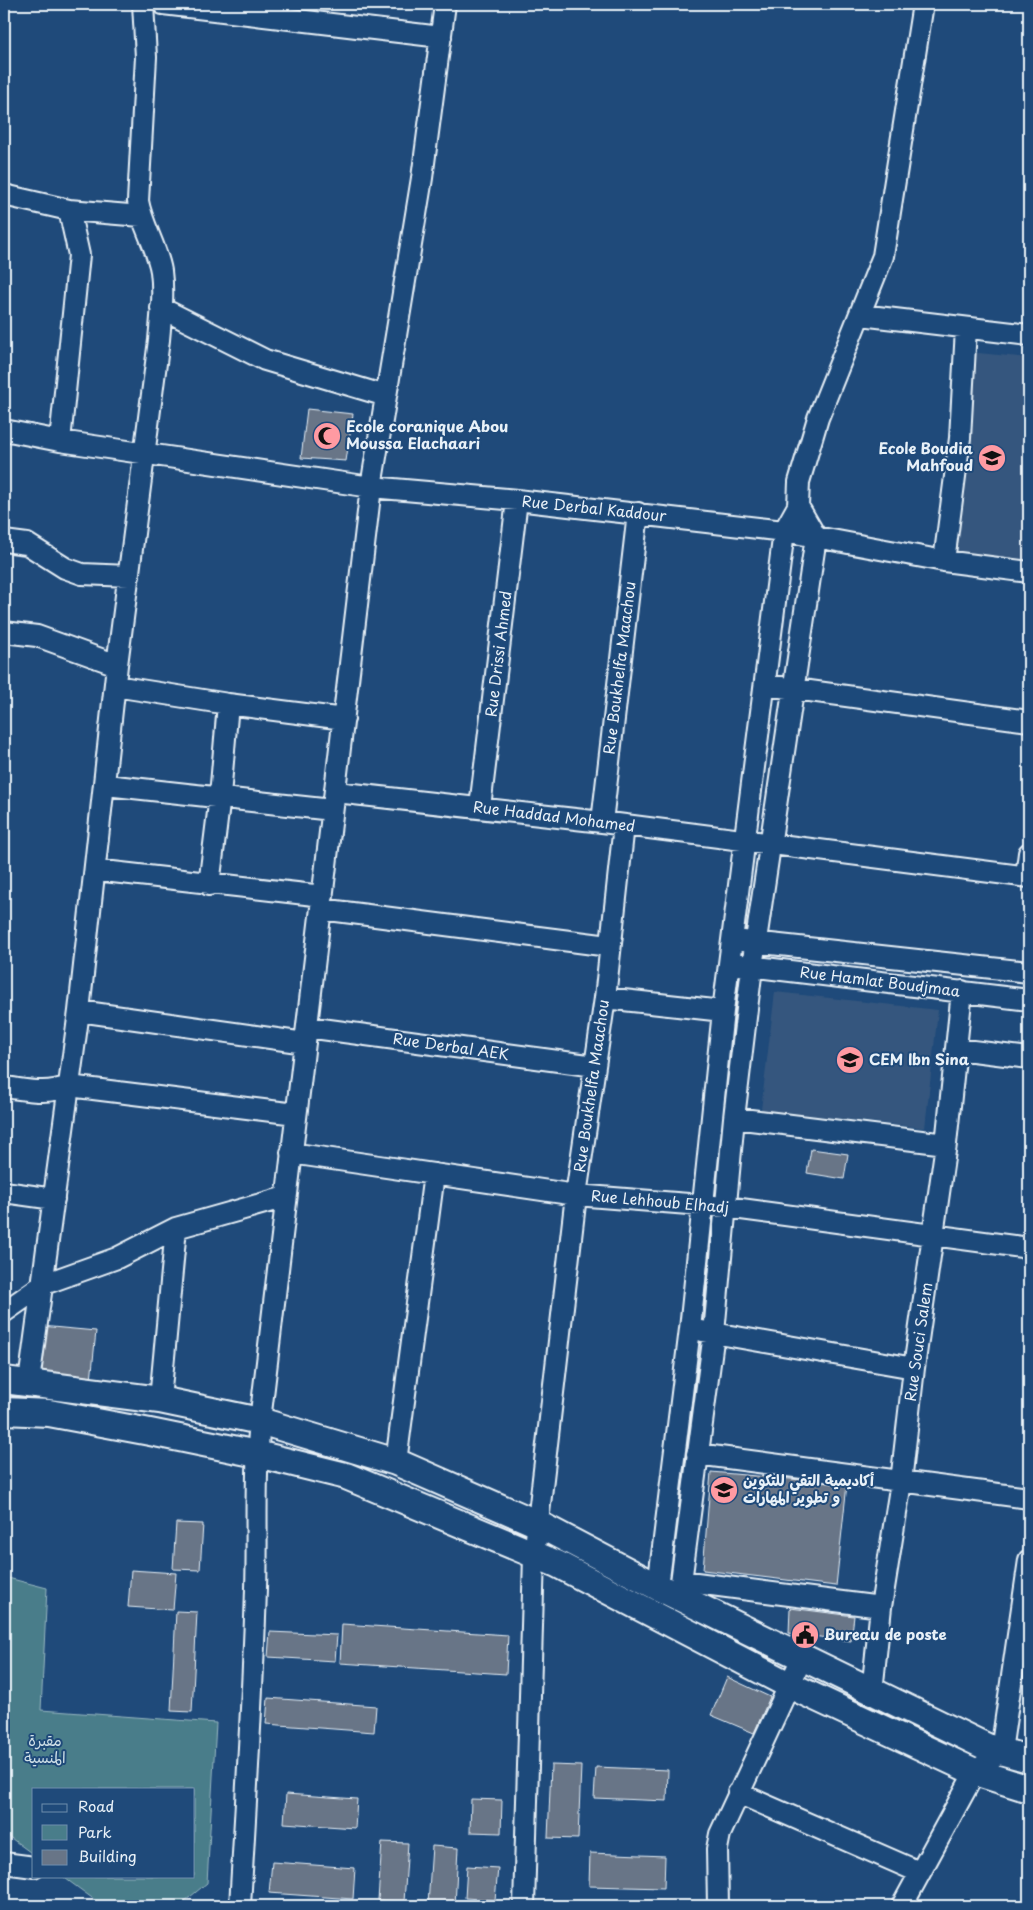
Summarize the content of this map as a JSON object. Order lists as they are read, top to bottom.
{
  "streets": {
    "street": [
      "Rue Derbal Kaddour",
      "Rue Drissi Ahmed",
      "Rue Boukhelfa Maachou",
      "Rue Haddad Mohamed",
      "Rue Hamlat Boudjmaa",
      "Rue Derbal AEK",
      "Rue Lehhoub Elhadj",
      "Rue Souci Salem"
    ]
  },
  "crossings": [
    ["Rue Derbal Kaddour", "Rue Drissi Ahmed"],
    ["Rue Derbal Kaddour", "Rue Boukhelfa Maachou"],
    ["Rue Drissi Ahmed", "Rue Haddad Mohamed"],
    ["Rue Boukhelfa Maachou", "Rue Haddad Mohamed"],
    ["Rue Boukhelfa Maachou", "Rue Derbal AEK"],
    ["Rue Boukhelfa Maachou", "Rue Lehhoub Elhadj"],
    ["Rue Hamlat Boudjmaa", "Rue Souci Salem"],
    ["Rue Lehhoub Elhadj", "Rue Souci Salem"]
  ],
  "parks": ["مقبرة المنسية"],
  "places": {
    "mosque": ["Ecole coranique Abou Moussa Elachaari"],
    "school or university": ["Ecole Boudia Mahfoud", "CEM Ibn Sina", "أكاديمية التقي للتكوين و تطوير المهارات"],
    "public building": ["Bureau de poste"]
  },
  "legend": ["Road", "Park", "Building"]
}
